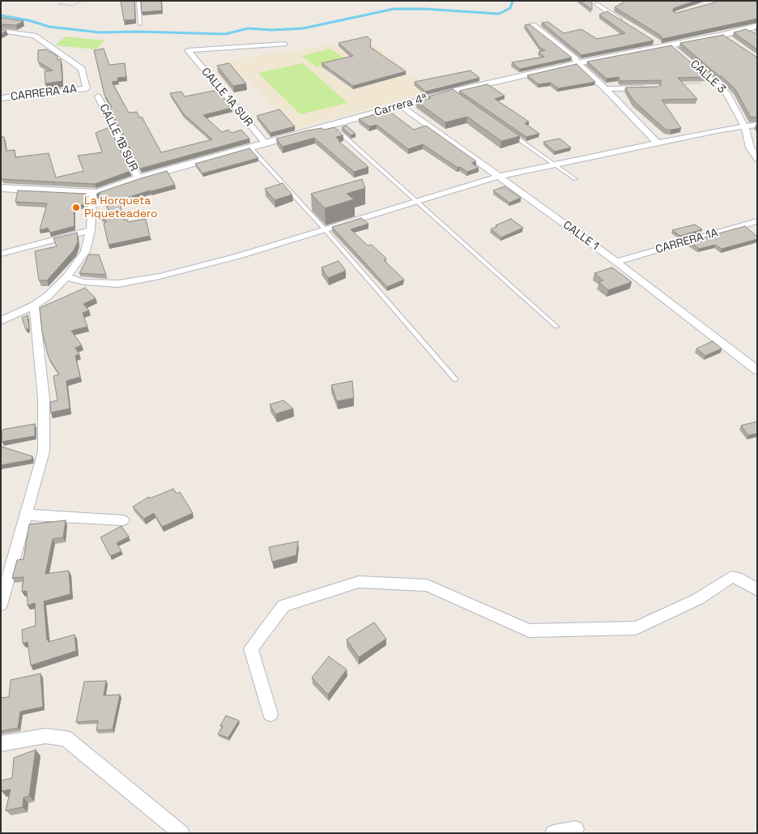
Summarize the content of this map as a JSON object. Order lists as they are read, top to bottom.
{
  "streets": {
    "street": [
      "CALLE 3",
      "CARRERA 4A",
      "CALLE 1A SUR",
      "Carrera 4ª",
      "CALLE 1B SUR",
      "CALLE 1",
      "CARRERA 1A"
    ]
  },
  "crossings": [
    ["CALLE 3", "Carrera 4ª"],
    ["CALLE 1A SUR", "Carrera 4ª"],
    ["Carrera 4ª", "CALLE 1B SUR"],
    ["Carrera 4ª", "CALLE 1"],
    ["CALLE 1", "CARRERA 1A"]
  ],
  "places": ["La Horqueta Piqueteadero"]
}
